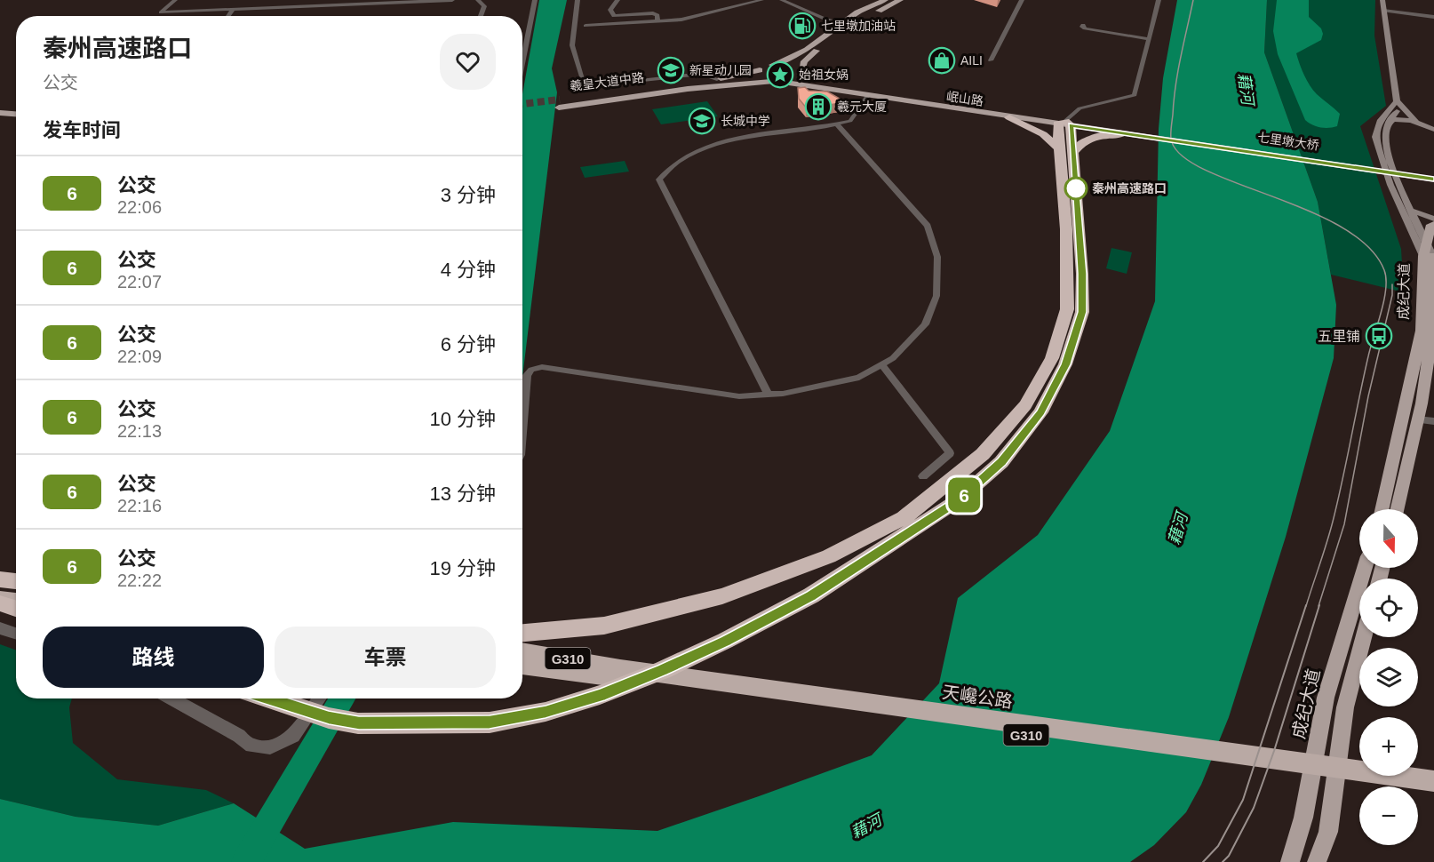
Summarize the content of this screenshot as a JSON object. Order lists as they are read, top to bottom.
{
  "streets": {
    "highway": ["G310", "天巉公路"],
    "main road": [
      "羲皇大道中路",
      "岷山路",
      "七里墩大桥",
      "成纪大道"
    ]
  },
  "crossings": [
    ["羲皇大道中路", "岷山路"],
    ["岷山路", "七里墩大桥"]
  ],
  "water": ["藉河"],
  "places": {
    "fuel station": ["七里墩加油站"],
    "shop": ["AILI"],
    "school or university": ["新星动儿园", "长城中学"],
    "place": ["始祖女娲"],
    "building": ["羲元大厦"],
    "other": ["秦州高速路口"],
    "bus stop": ["五里铺"]
  },
  "lines": ["bus line 6"],
  "north": "bottom",
  "page": {
    "on_map": "6",
    "heading": [
      ["秦州高速路口", "公交"],
      "发车时间"
    ],
    "list": [
      {
        "mark": "6",
        "name": "公交",
        "note": "22:06",
        "value": "3 分钟"
      },
      {
        "mark": "6",
        "name": "公交",
        "note": "22:07",
        "value": "4 分钟"
      },
      {
        "mark": "6",
        "name": "公交",
        "note": "22:09",
        "value": "6 分钟"
      },
      {
        "mark": "6",
        "name": "公交",
        "note": "22:13",
        "value": "10 分钟"
      },
      {
        "mark": "6",
        "name": "公交",
        "note": "22:16",
        "value": "13 分钟"
      },
      {
        "mark": "6",
        "name": "公交",
        "note": "22:22",
        "value": "19 分钟"
      }
    ],
    "map_buttons": ["+", "−"],
    "buttons": ["路线", "车票"]
  }
}
